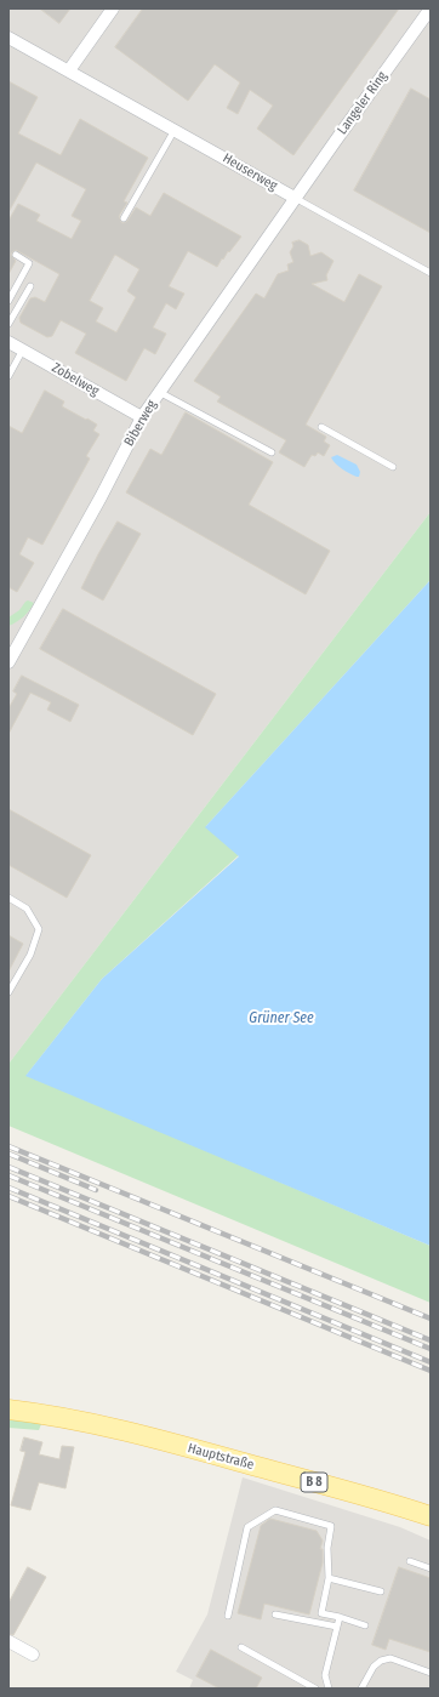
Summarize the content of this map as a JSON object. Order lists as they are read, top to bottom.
{
  "streets": {
    "main road": ["Hauptstraße", "B 8"],
    "street": [
      "Langeler Ring",
      "Heuserweg",
      "Zobelweg",
      "Biberweg"
    ]
  },
  "crossings": [
    ["Langeler Ring", "Heuserweg"],
    ["Langeler Ring", "Biberweg"],
    ["Heuserweg", "Biberweg"],
    ["Zobelweg", "Biberweg"]
  ],
  "water": ["Grüner See"]
}
